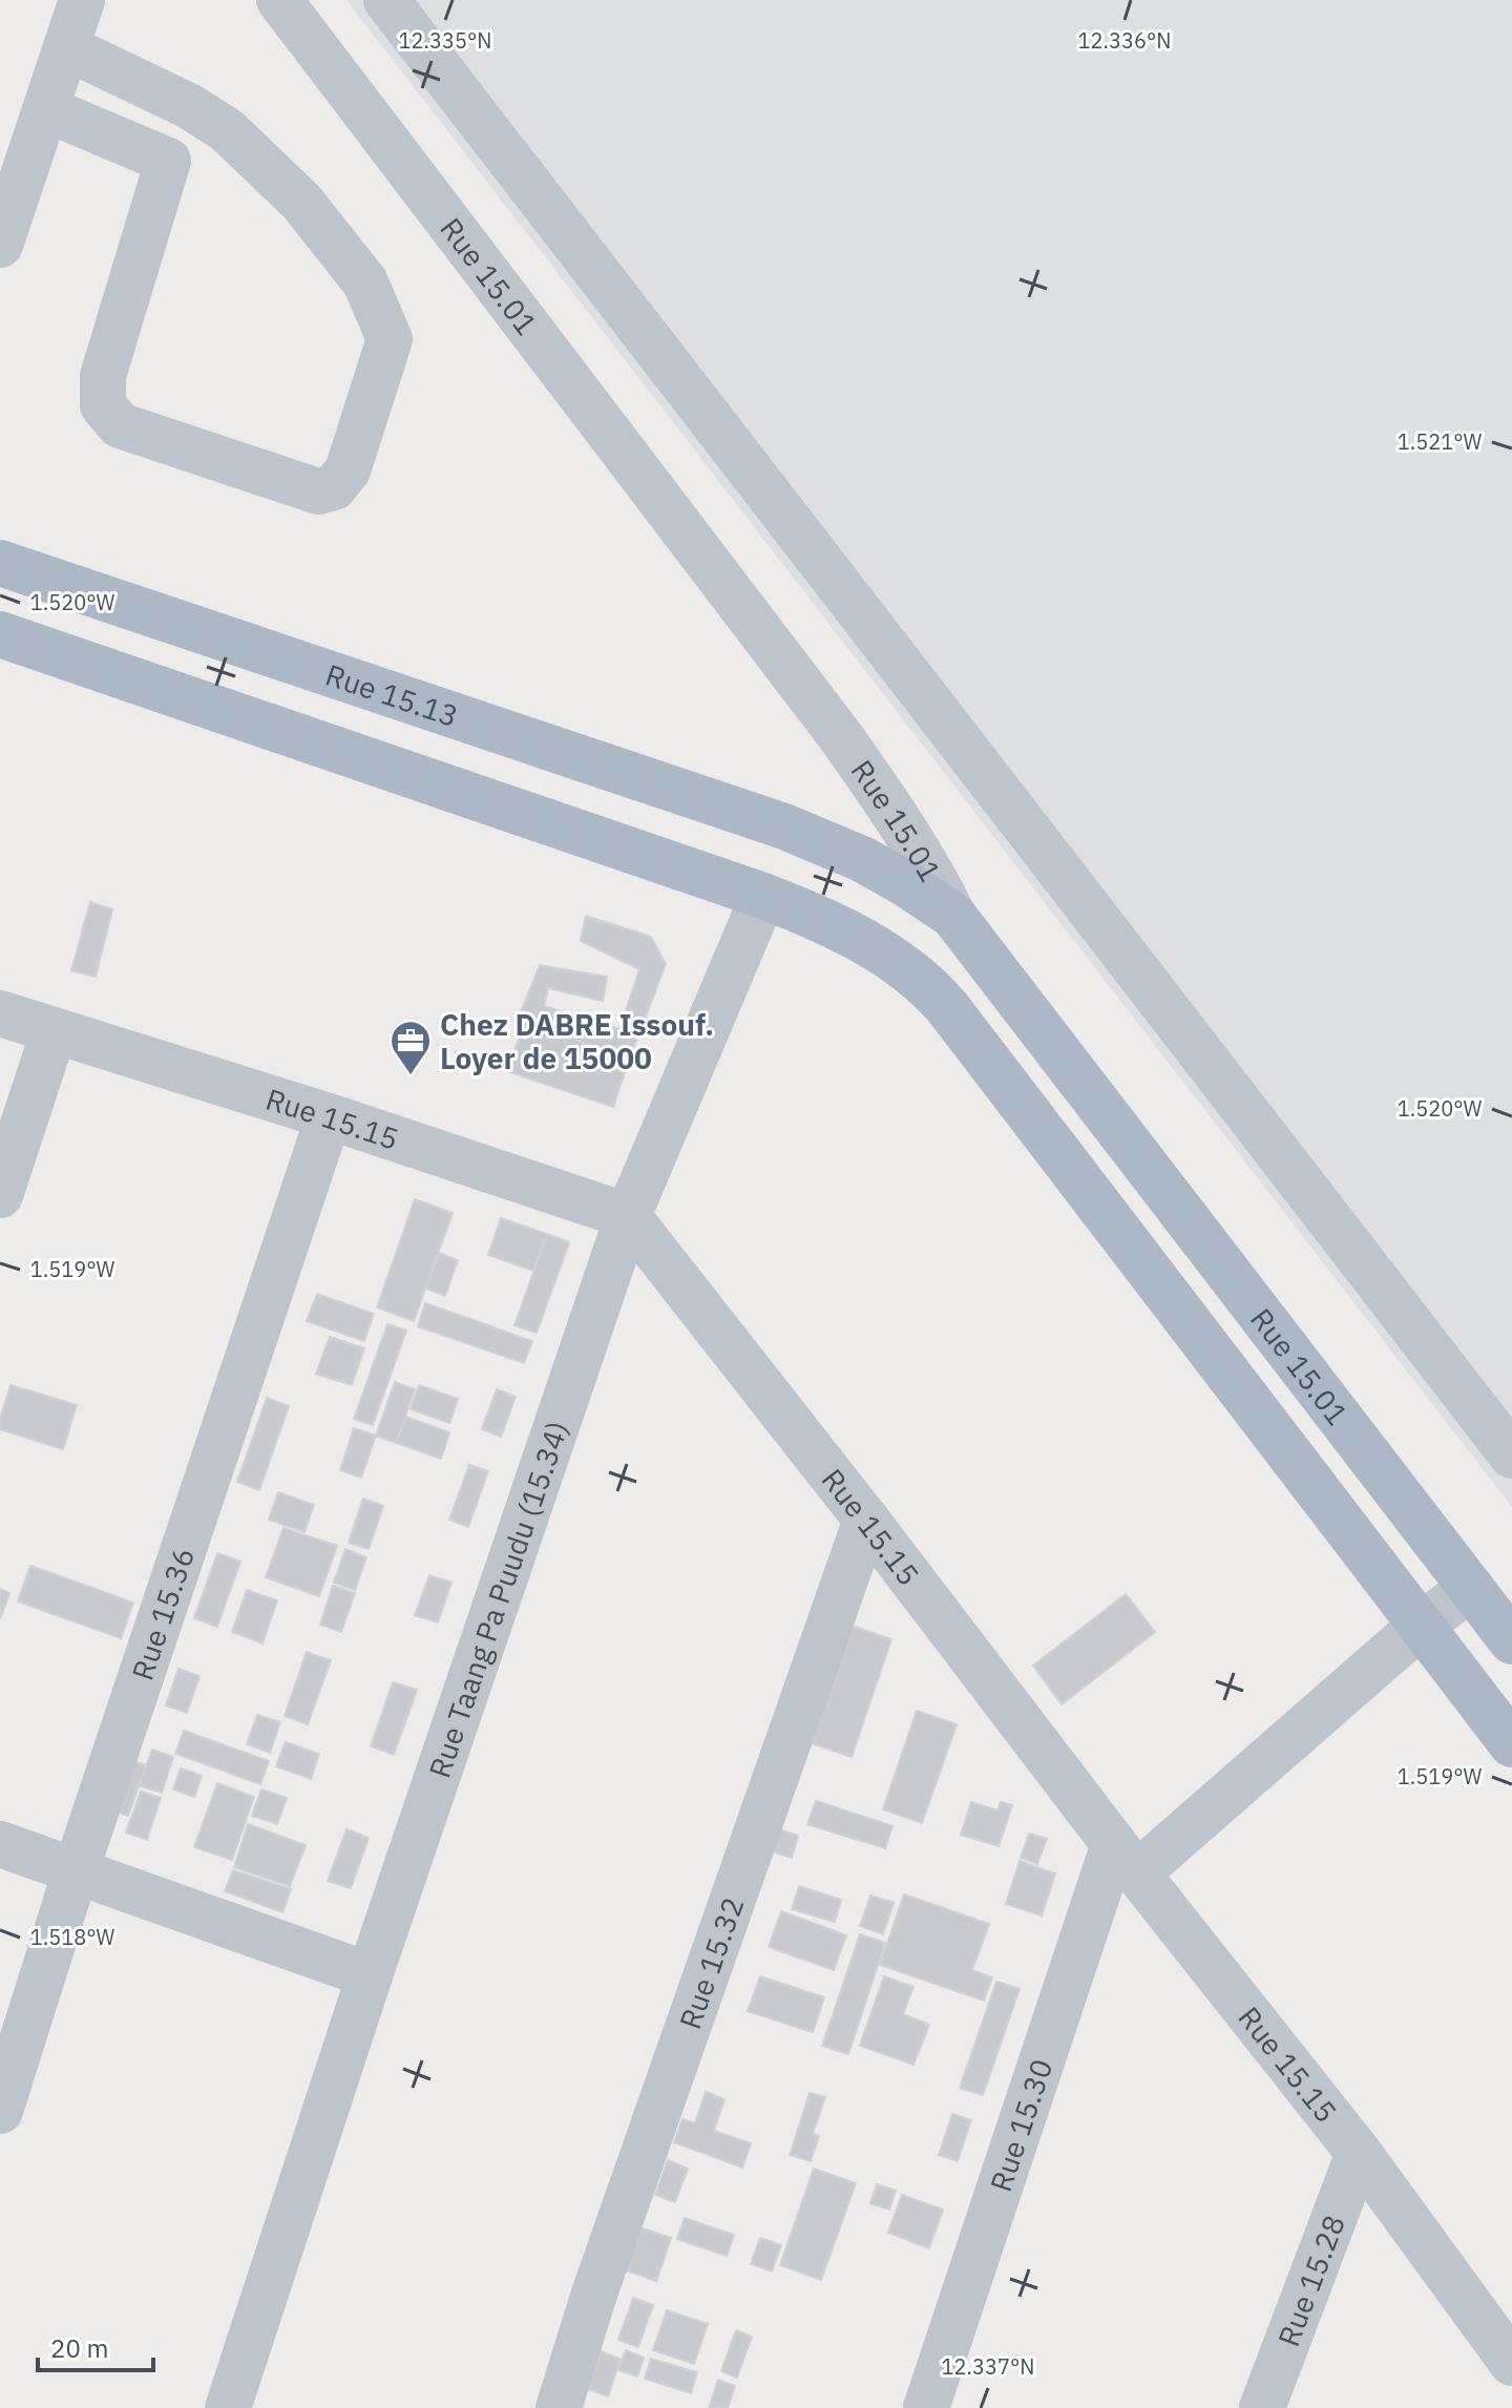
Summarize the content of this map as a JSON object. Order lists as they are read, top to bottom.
{
  "streets": {
    "main road": ["Rue 15.01", "Rue 15.13"],
    "street": [
      "Rue 15.15",
      "Rue Taang Pa Puudu (15.34)",
      "Rue 15.36",
      "Rue 15.32",
      "Rue 15.30",
      "Rue 15.28"
    ]
  },
  "crossings": [
    ["Rue 15.01", "Rue 15.13"],
    ["Rue 15.01", "Rue Taang Pa Puudu (15.34)"],
    ["Rue 15.15", "Rue Taang Pa Puudu (15.34)"],
    ["Rue 15.15", "Rue 15.36"],
    ["Rue 15.15", "Rue 15.32"],
    ["Rue 15.15", "Rue 15.30"],
    ["Rue 15.15", "Rue 15.28"]
  ],
  "places": {
    "office": ["Chez DABRE Issouf. Loyer de 15000"]
  },
  "scale_bar": "20 m",
  "coordinates": [
    "12.335°N",
    "12.336°N",
    "1.521°W",
    "1.520°W",
    "1.519°W",
    "1.518°W",
    "12.337°N"
  ]
}
